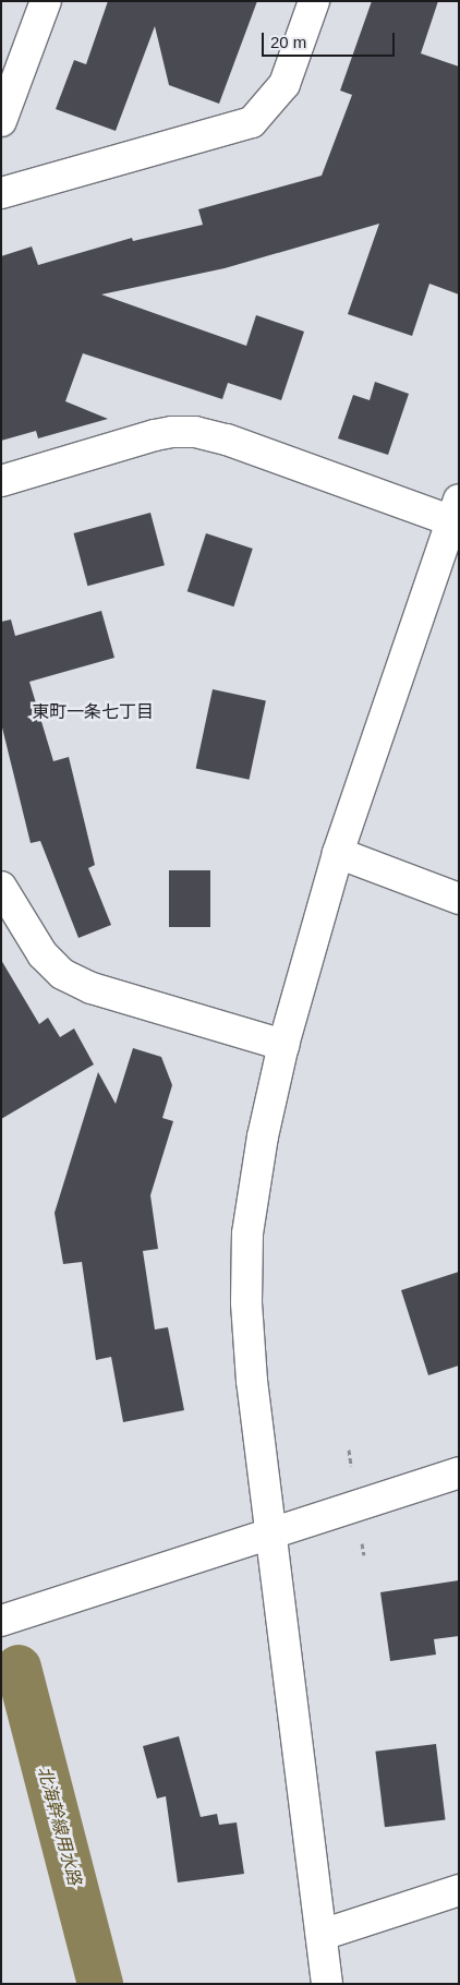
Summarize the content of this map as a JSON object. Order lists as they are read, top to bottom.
{
  "districts": ["東町一条七丁目"],
  "water": ["北海幹線用水路"],
  "scale_bar": "20 m"
}
